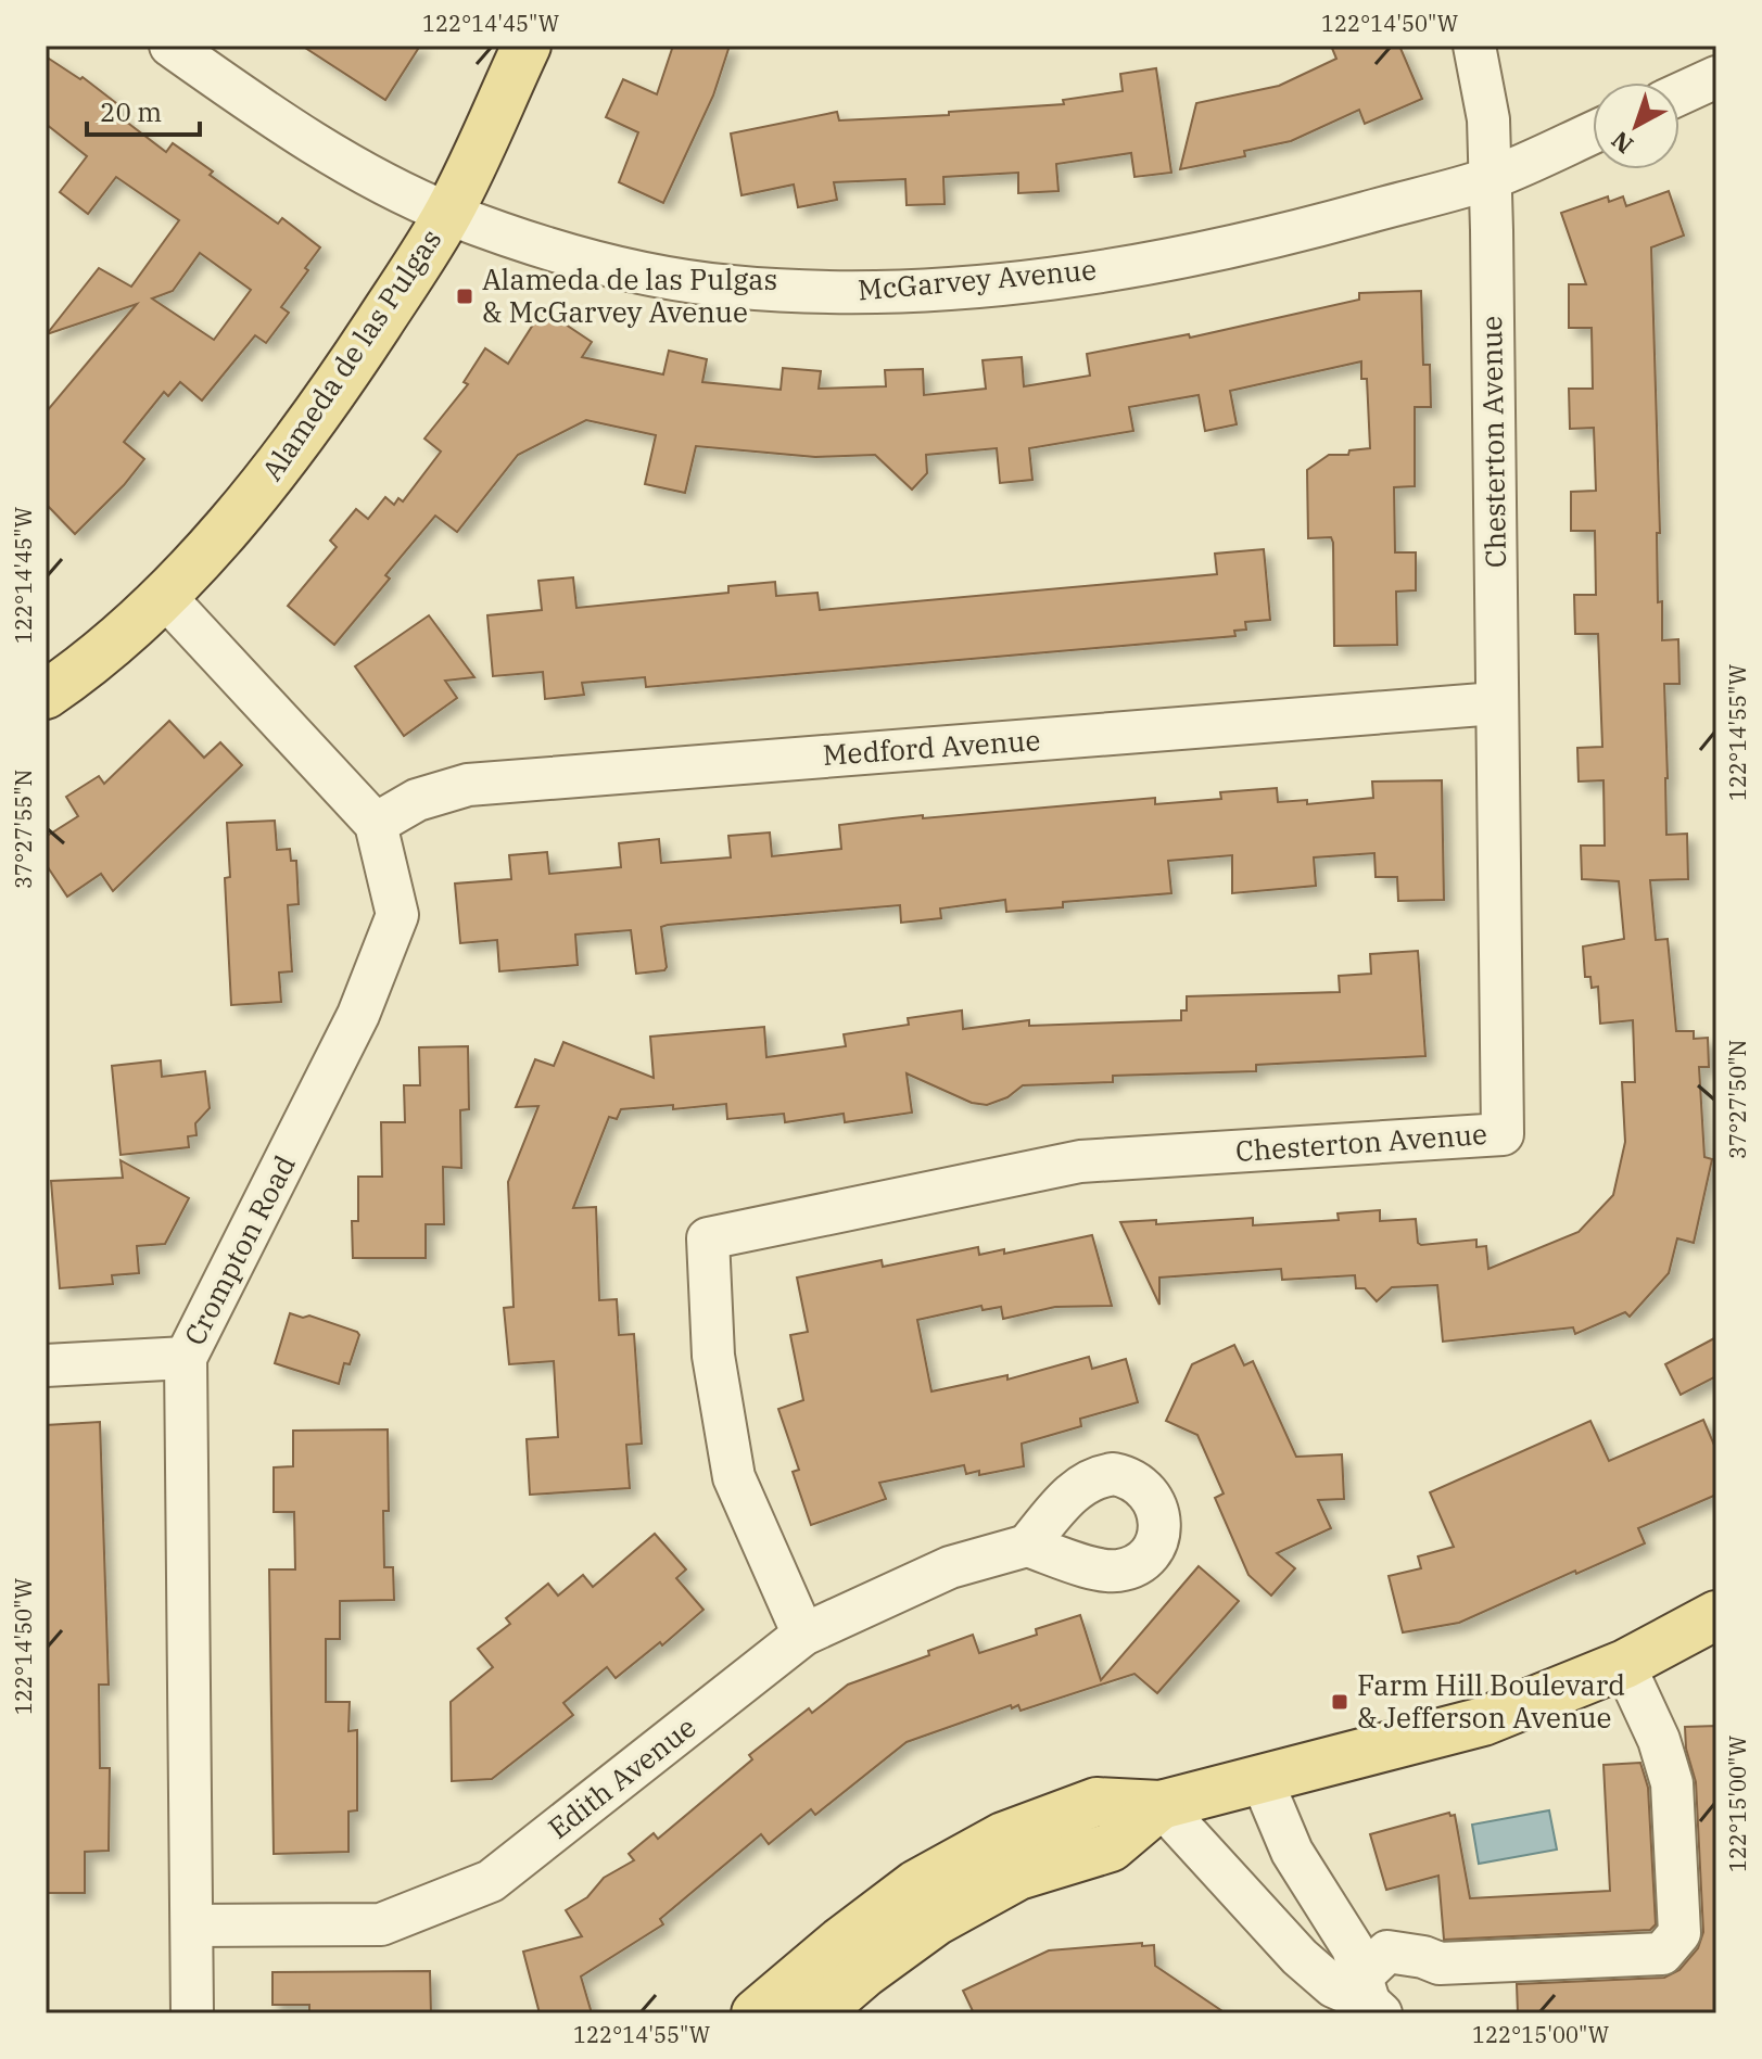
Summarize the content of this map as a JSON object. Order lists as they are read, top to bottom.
{
  "streets": {
    "main road": ["Alameda de las Pulgas"],
    "street": [
      "McGarvey Avenue",
      "Chesterton Avenue",
      "Medford Avenue",
      "Crompton Road",
      "Edith Avenue"
    ]
  },
  "crossings": [
    ["McGarvey Avenue", "Alameda de las Pulgas"],
    ["McGarvey Avenue", "Chesterton Avenue"],
    ["Alameda de las Pulgas", "Crompton Road"],
    ["Chesterton Avenue", "Medford Avenue"],
    ["Chesterton Avenue", "Edith Avenue"],
    ["Medford Avenue", "Crompton Road"],
    ["Crompton Road", "Edith Avenue"]
  ],
  "places": {
    "transit": ["Alameda de las Pulgas & McGarvey Avenue", "Farm Hill Boulevard & Jefferson Avenue"]
  },
  "scale_bar": "20 m",
  "north": "bottom left",
  "coordinates": [
    "122°14'45\"W",
    "122°14'50\"W",
    "122°14'55\"W",
    "37°27'55\"N",
    "37°27'50\"N",
    "122°15'00\"W"
  ]
}
